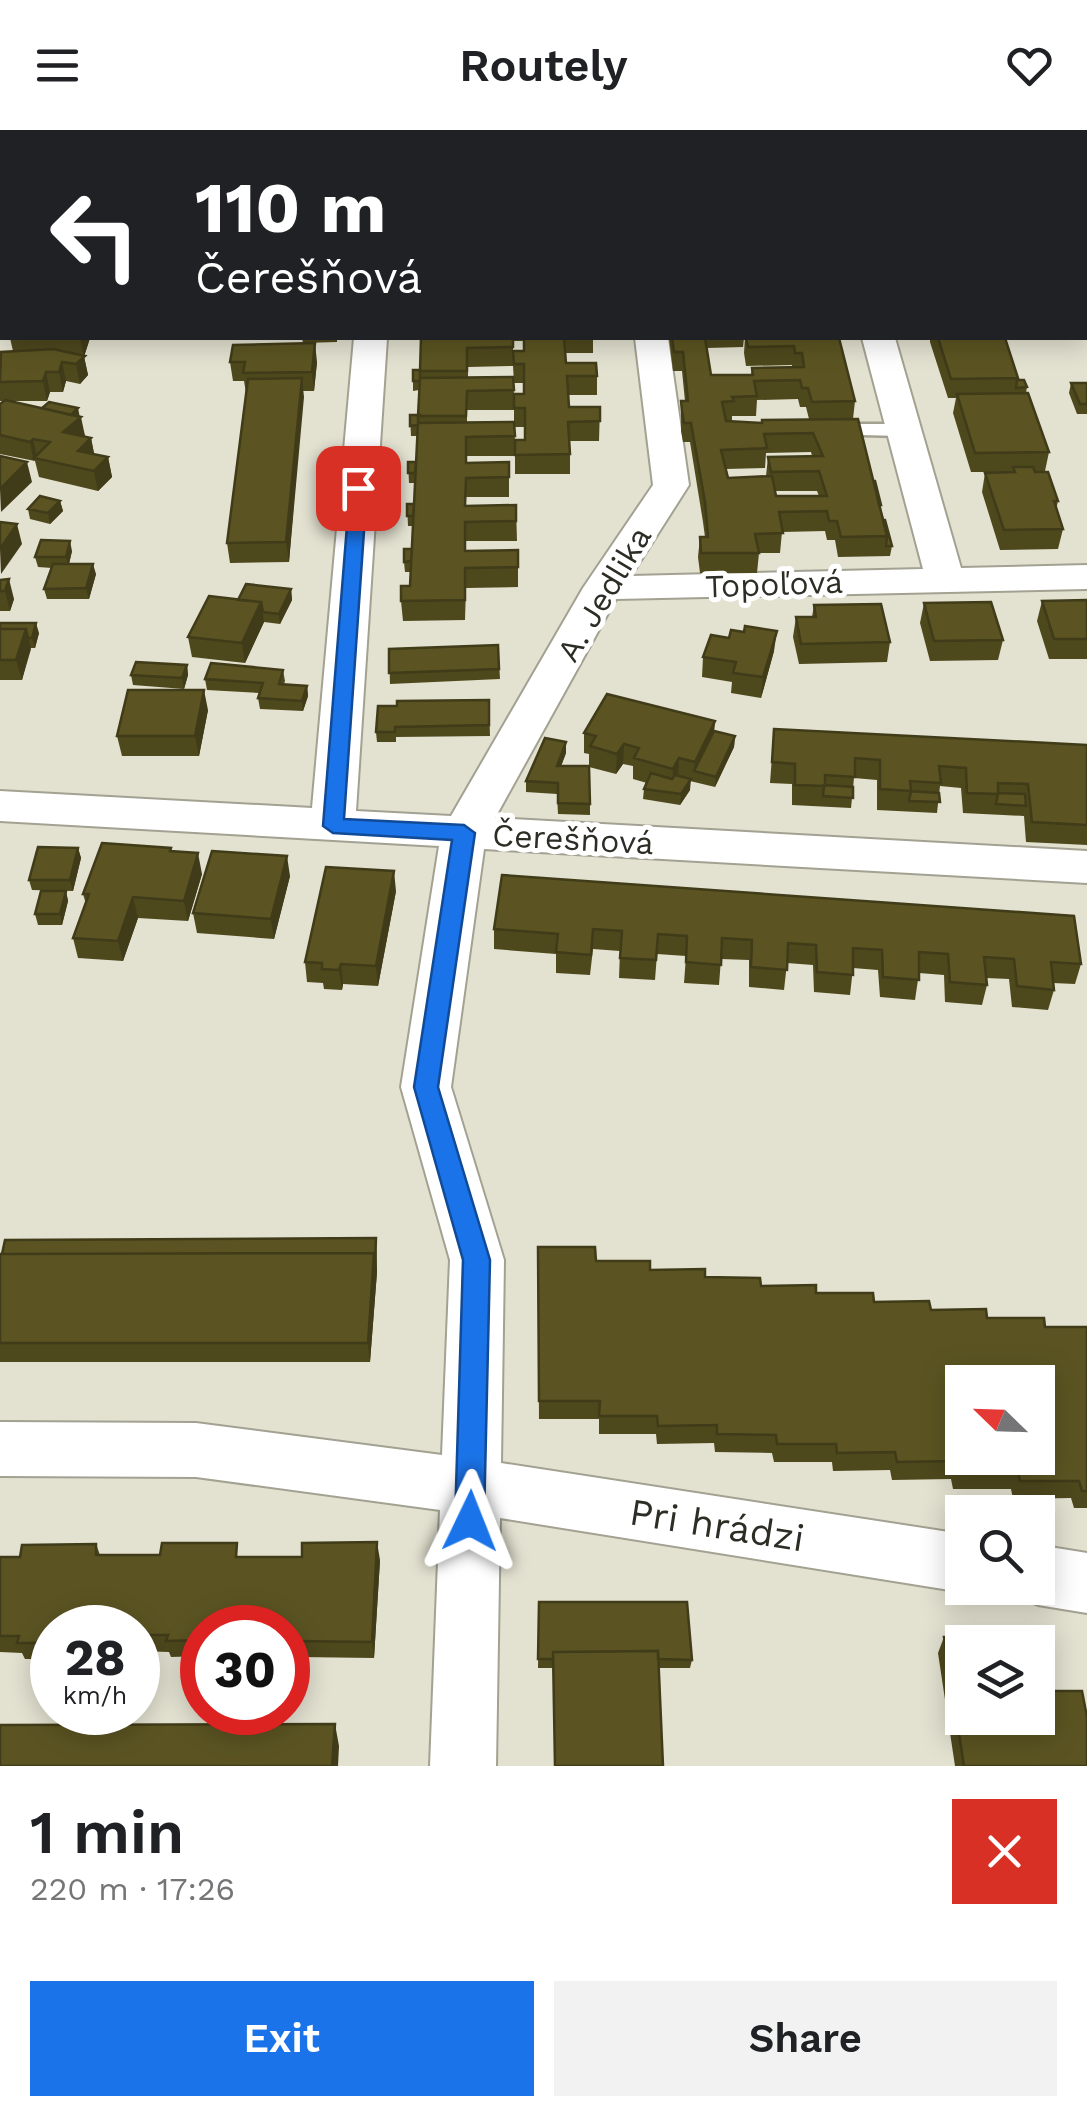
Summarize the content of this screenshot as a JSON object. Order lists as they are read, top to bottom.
{
  "streets": {
    "street": [
      "Topoľová",
      "A. Jedlika",
      "Čerešňová",
      "Pri hrádzi"
    ]
  },
  "crossings": [
    ["Topoľová", "A. Jedlika"],
    ["A. Jedlika", "Čerešňová"]
  ],
  "north": "top left",
  "page": {
    "header": "Routely",
    "turn": ["110 m", "Čerešňová"],
    "speed": "28 km/h",
    "limit": "30",
    "heading": ["1 min", "220 m · 17:26"],
    "buttons": ["Exit", "Share"]
  }
}
